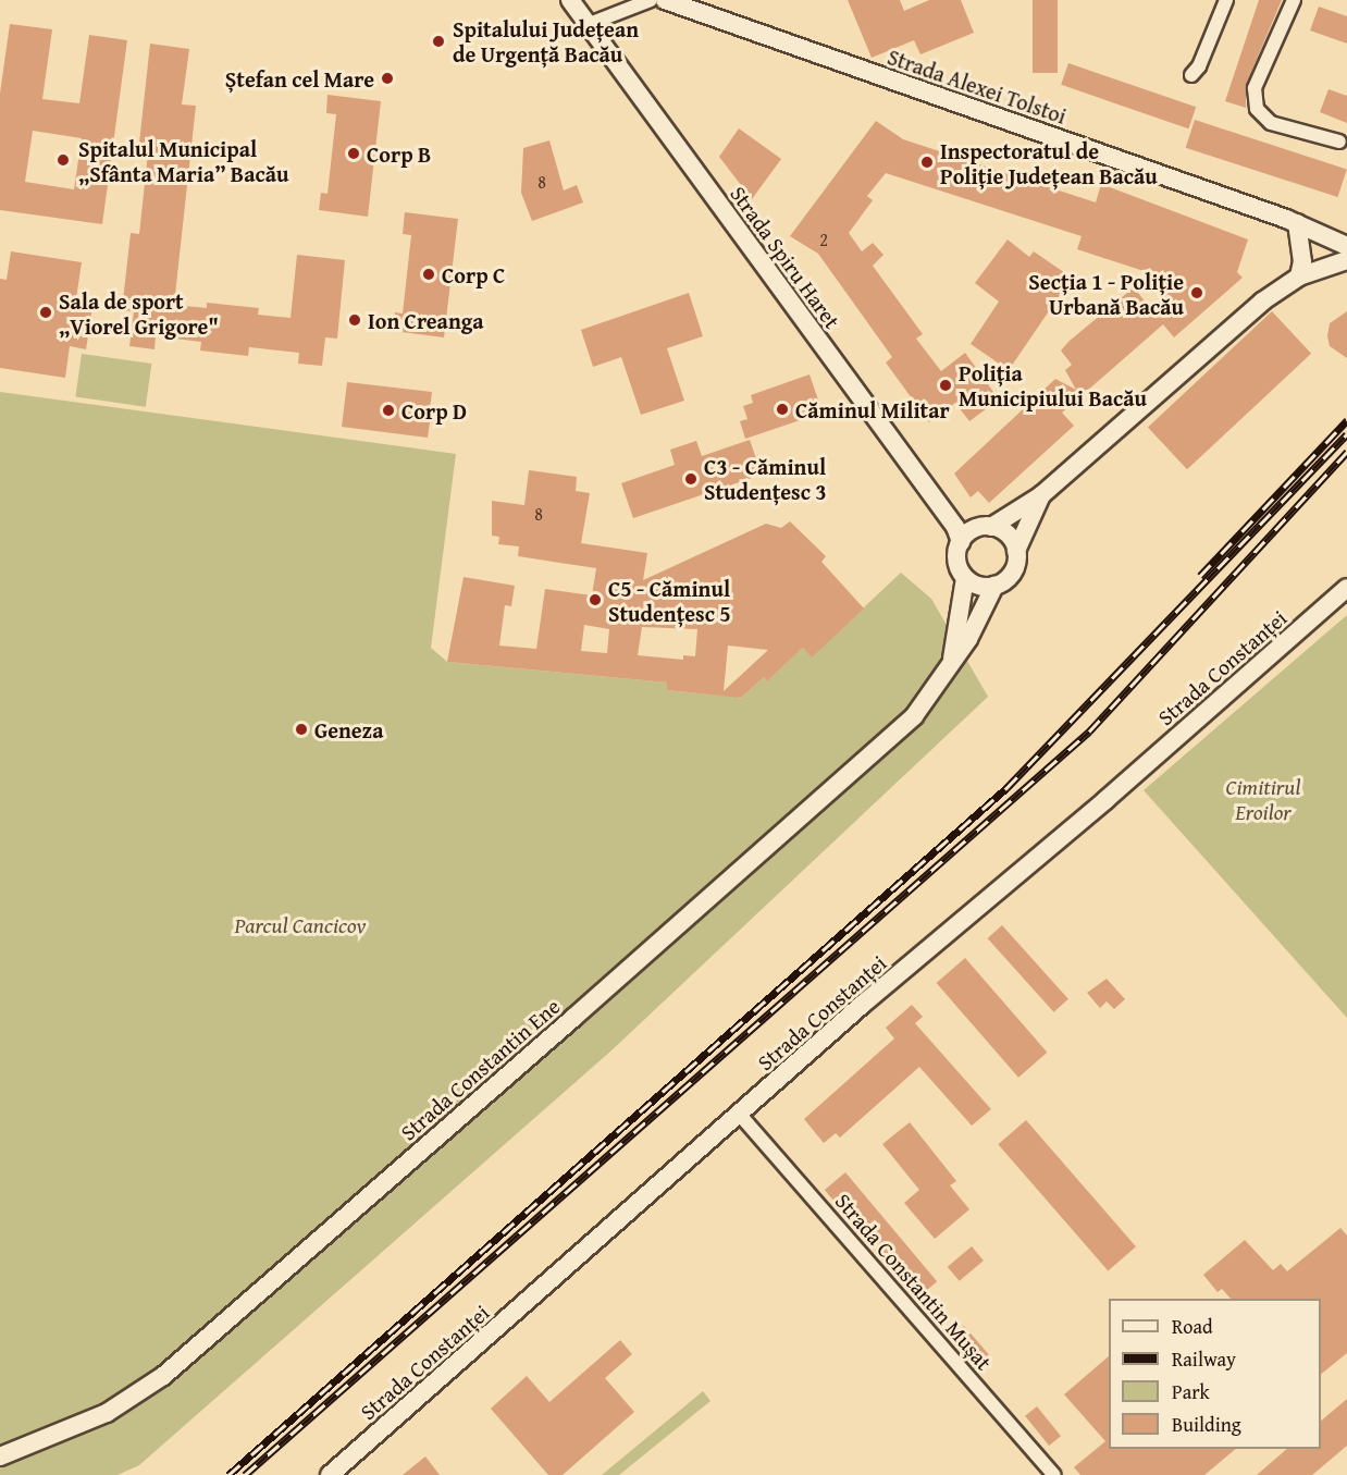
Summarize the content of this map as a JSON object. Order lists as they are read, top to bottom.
{
  "streets": {
    "street": [
      "Strada Alexei Tolstoi",
      "Strada Spiru Haret",
      "Strada Constanței",
      "Strada Constantin Ene",
      "Strada Constantin Mușat"
    ]
  },
  "crossings": [
    ["Strada Spiru Haret", "Strada Constantin Ene"],
    ["Strada Constanței", "Strada Constantin Mușat"]
  ],
  "parks": ["Cimitirul Eroilor", "Parcul Cancicov"],
  "places": [
    "Spitalului Județean de Urgență Bacău",
    "Ștefan cel Mare",
    "Corp B",
    "Spitalul Municipal „Sfânta Maria” Bacău",
    "Inspectoratul de Poliție Județean Bacău",
    "Corp C",
    "Secția 1 - Poliție Urbană Bacău",
    "Sala de sport „Viorel Grigore\"",
    "Ion Creanga",
    "Poliția Municipiului Bacău",
    "Căminul Militar",
    "Corp D",
    "C3 - Căminul Studențesc 3",
    "C5 - Căminul Studențesc 5",
    "Geneza"
  ],
  "house_numbers": ["8", "2", "8"],
  "legend": [
    "Road",
    "Railway",
    "Park",
    "Building"
  ]
}
